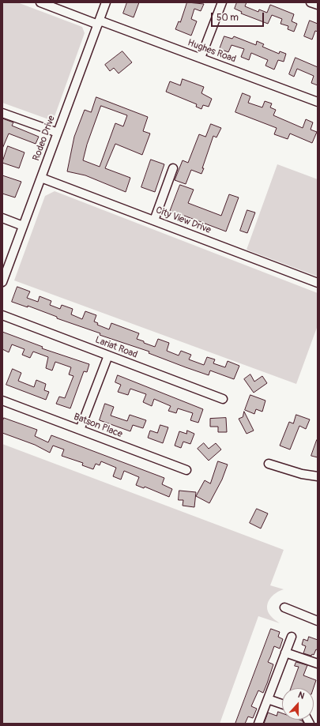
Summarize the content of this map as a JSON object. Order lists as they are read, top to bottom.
{
  "streets": {
    "street": [
      "Hughes Road",
      "Rodeo Drive",
      "City View Drive",
      "Lariat Road",
      "Batson Place"
    ]
  },
  "crossings": [
    ["Hughes Road", "Rodeo Drive"],
    ["Rodeo Drive", "City View Drive"]
  ],
  "scale_bar": "50 m",
  "north": "top"
}
